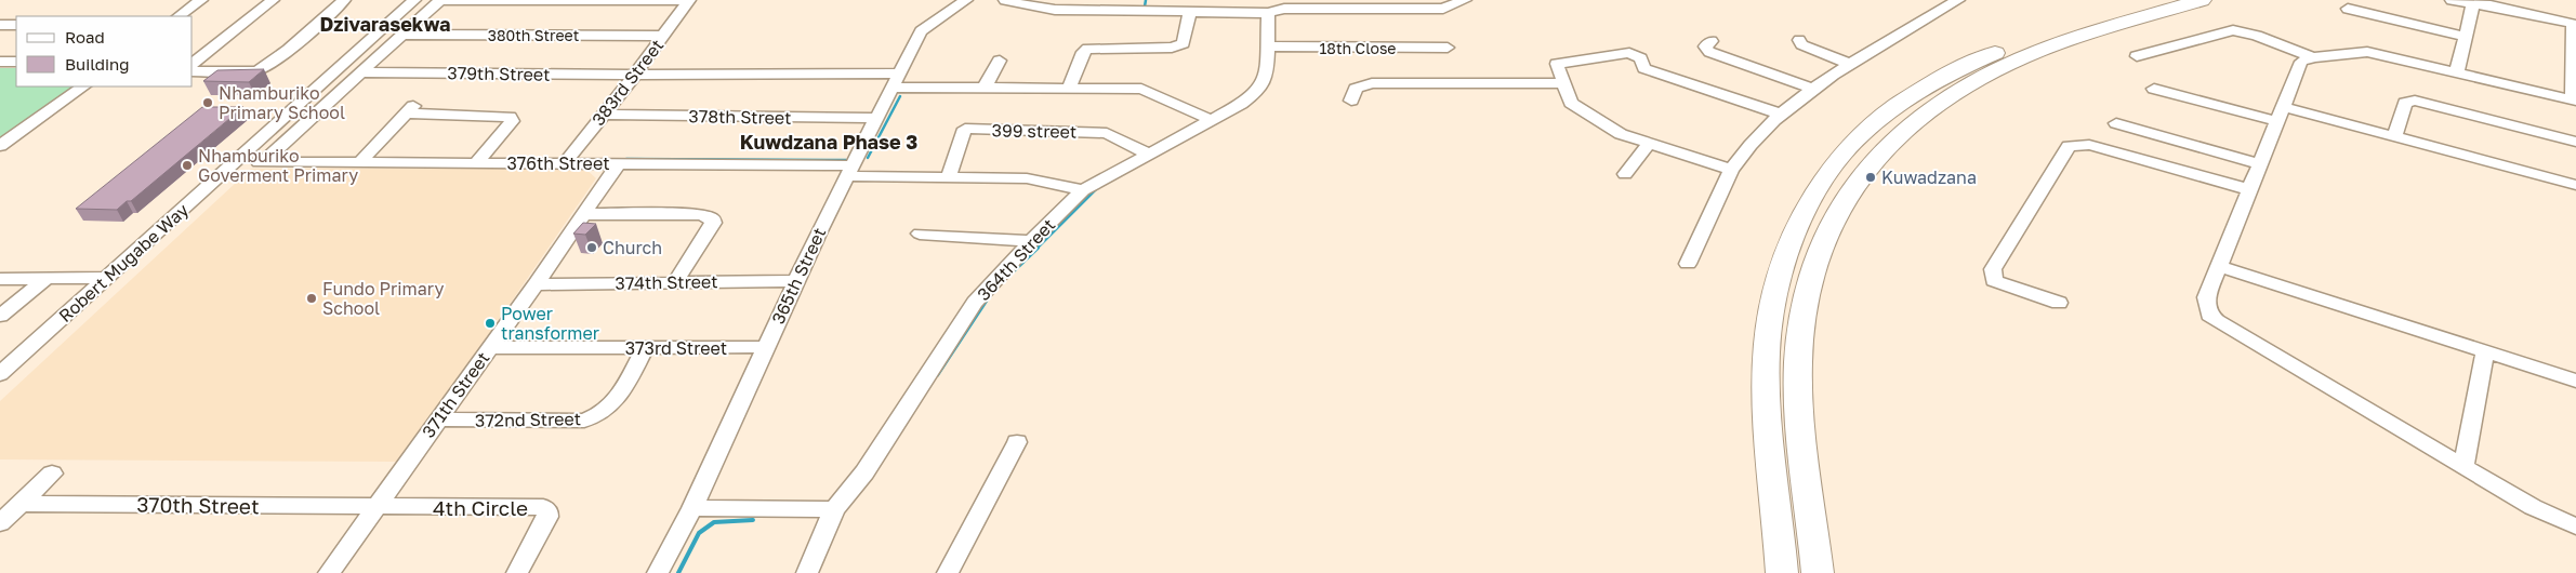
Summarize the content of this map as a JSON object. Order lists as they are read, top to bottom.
{
  "streets": {
    "street": [
      "380th Street",
      "18th Close",
      "379th Street",
      "383rd Street",
      "378th Street",
      "399 street",
      "376th Street",
      "364th Street",
      "Robert Mugabe Way",
      "365th Street",
      "374th Street",
      "373rd Street",
      "371th Street",
      "372nd Street",
      "370th Street",
      "4th Circle"
    ]
  },
  "crossings": [
    ["380th Street", "383rd Street"],
    ["18th Close", "364th Street"],
    ["379th Street", "383rd Street"],
    ["383rd Street", "378th Street"],
    ["383rd Street", "376th Street"],
    ["378th Street", "365th Street"],
    ["399 street", "376th Street"],
    ["399 street", "364th Street"],
    ["376th Street", "364th Street"],
    ["376th Street", "Robert Mugabe Way"],
    ["376th Street", "365th Street"],
    ["376th Street", "371th Street"],
    ["365th Street", "374th Street"],
    ["365th Street", "373rd Street"],
    ["374th Street", "371th Street"],
    ["373rd Street", "371th Street"],
    ["373rd Street", "372nd Street"],
    ["371th Street", "372nd Street"],
    ["371th Street", "370th Street"],
    ["371th Street", "4th Circle"],
    ["370th Street", "4th Circle"]
  ],
  "districts": ["Dzivarasekwa", "Kuwdzana Phase 3"],
  "places": [
    "Nhamburiko Primary School",
    "Nhamburiko Goverment Primary",
    "Kuwadzana",
    "Church",
    "Fundo Primary School",
    "Power transformer"
  ],
  "legend": ["Road", "Building"]
}
